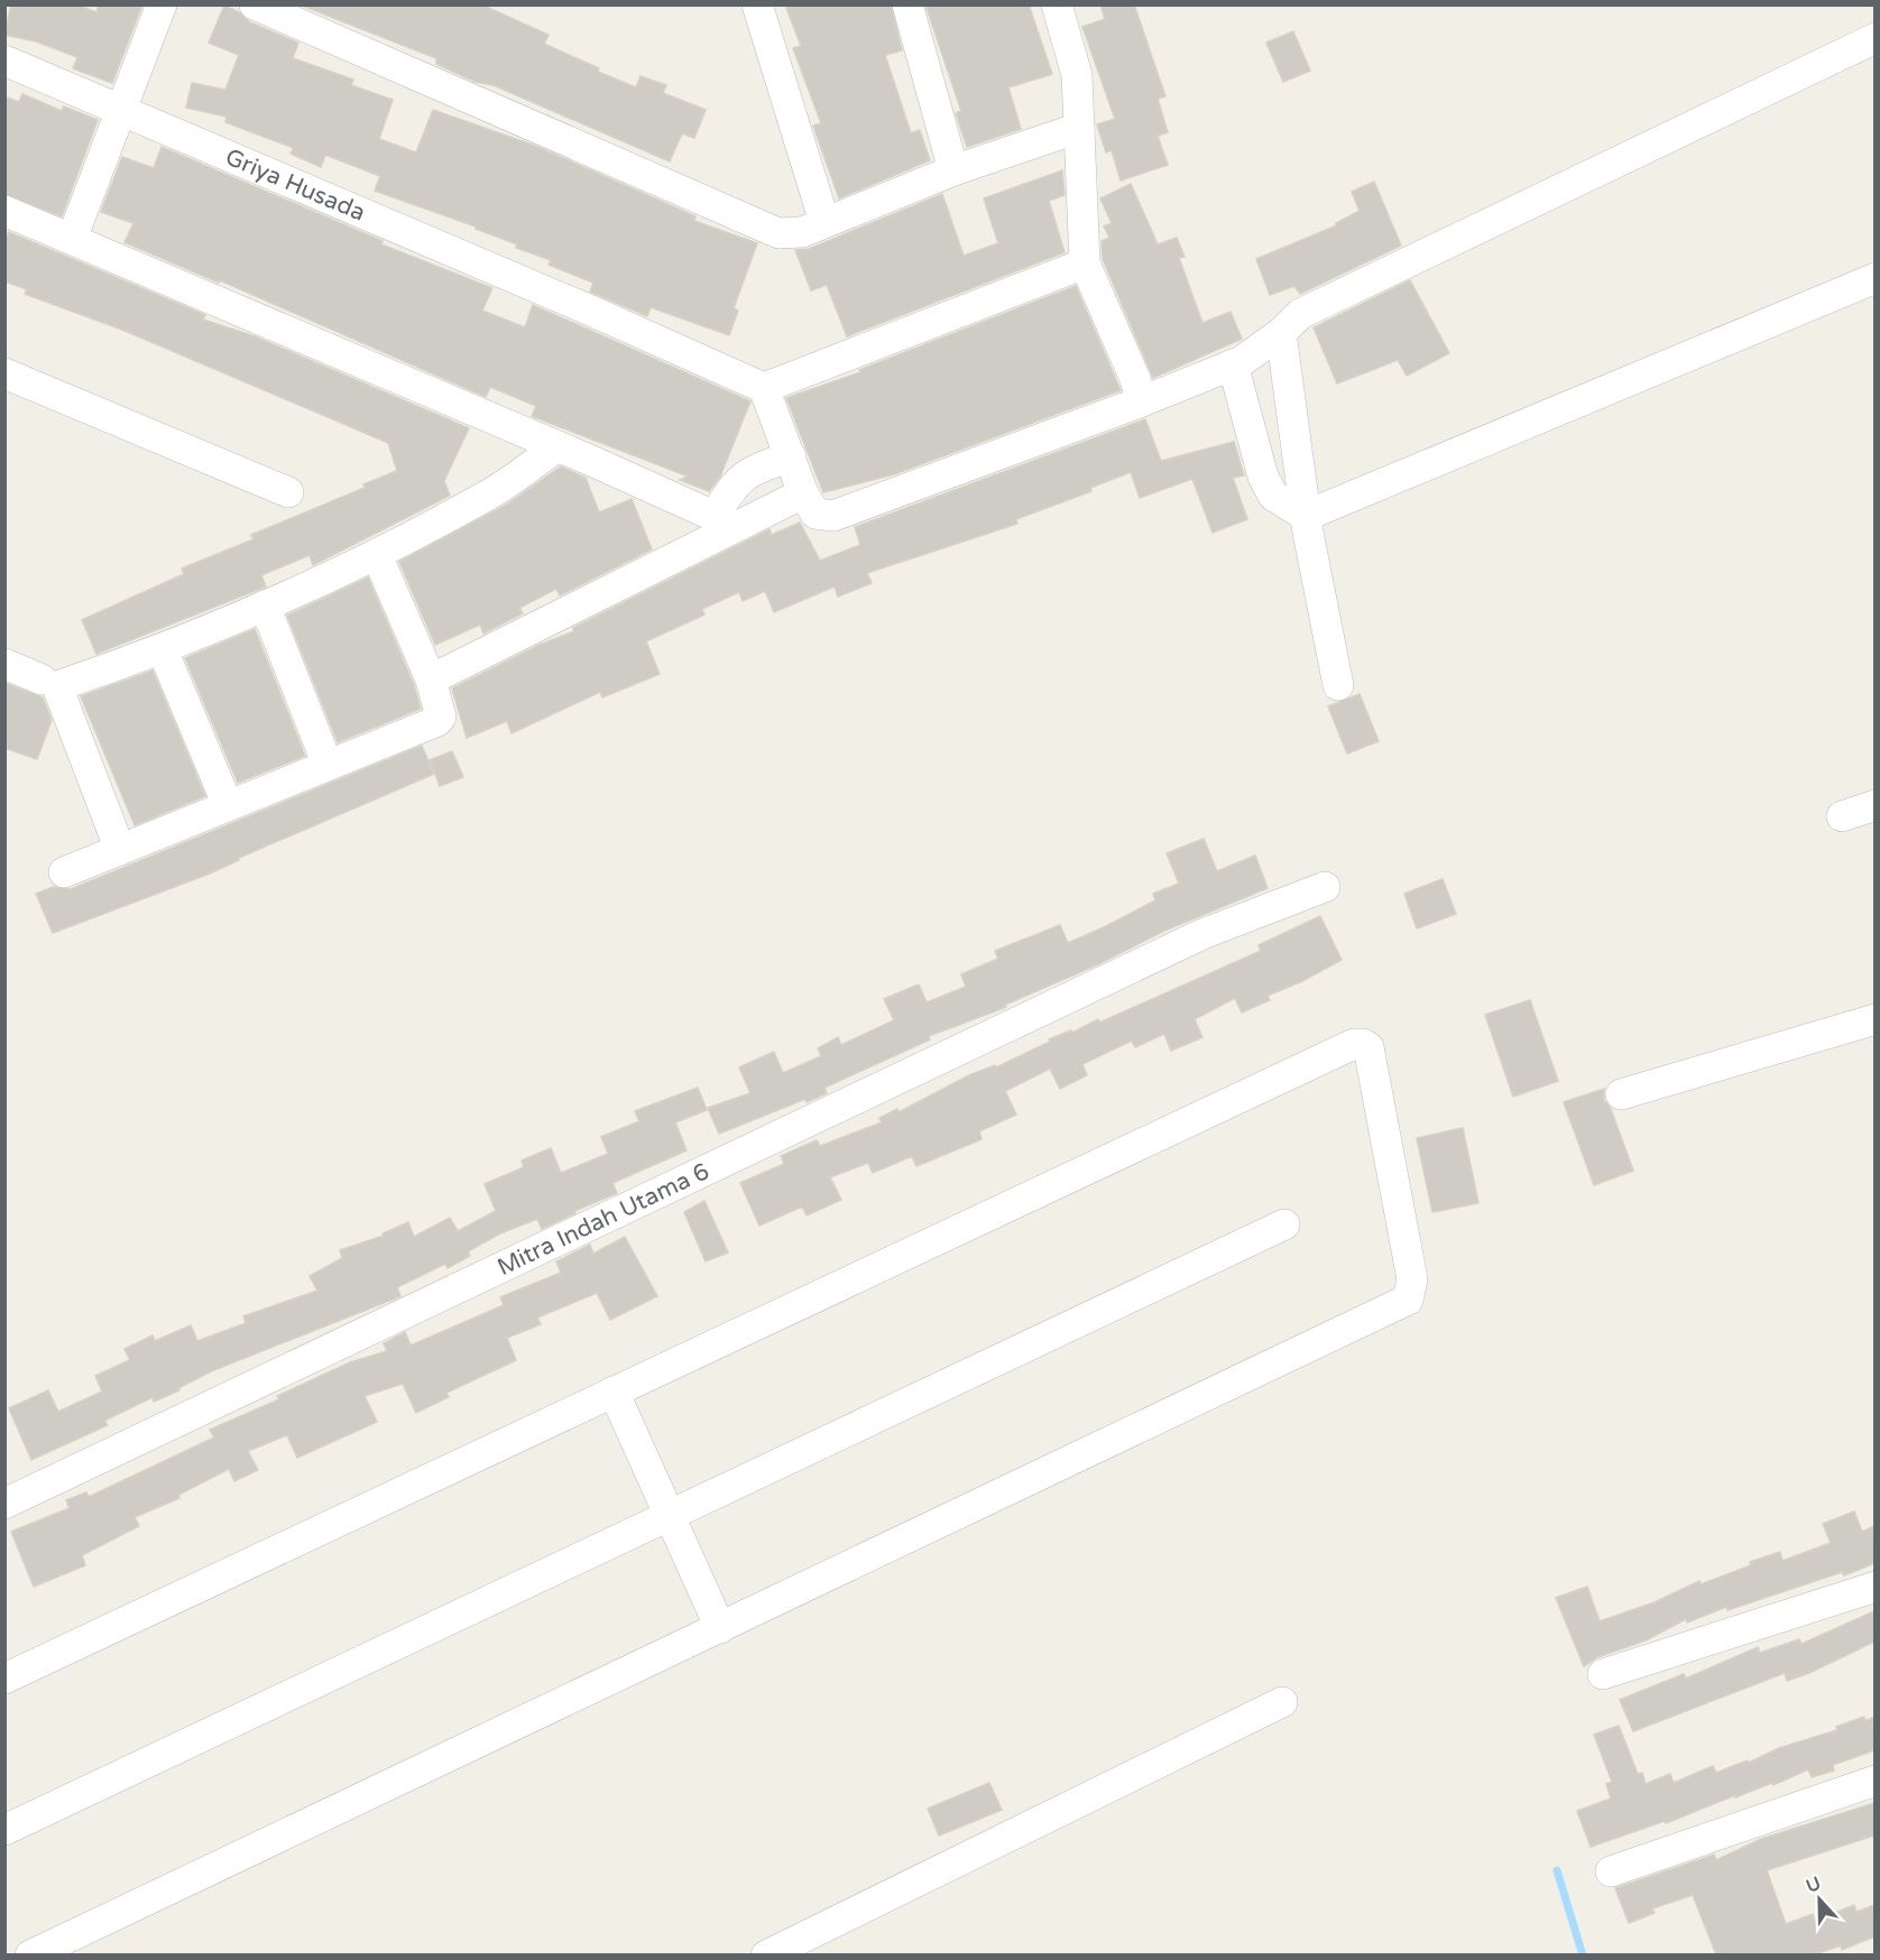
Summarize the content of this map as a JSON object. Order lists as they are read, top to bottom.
{
  "streets": {
    "street": ["Griya Husada", "Mitra Indah Utama 6"]
  },
  "north": "top"
}
